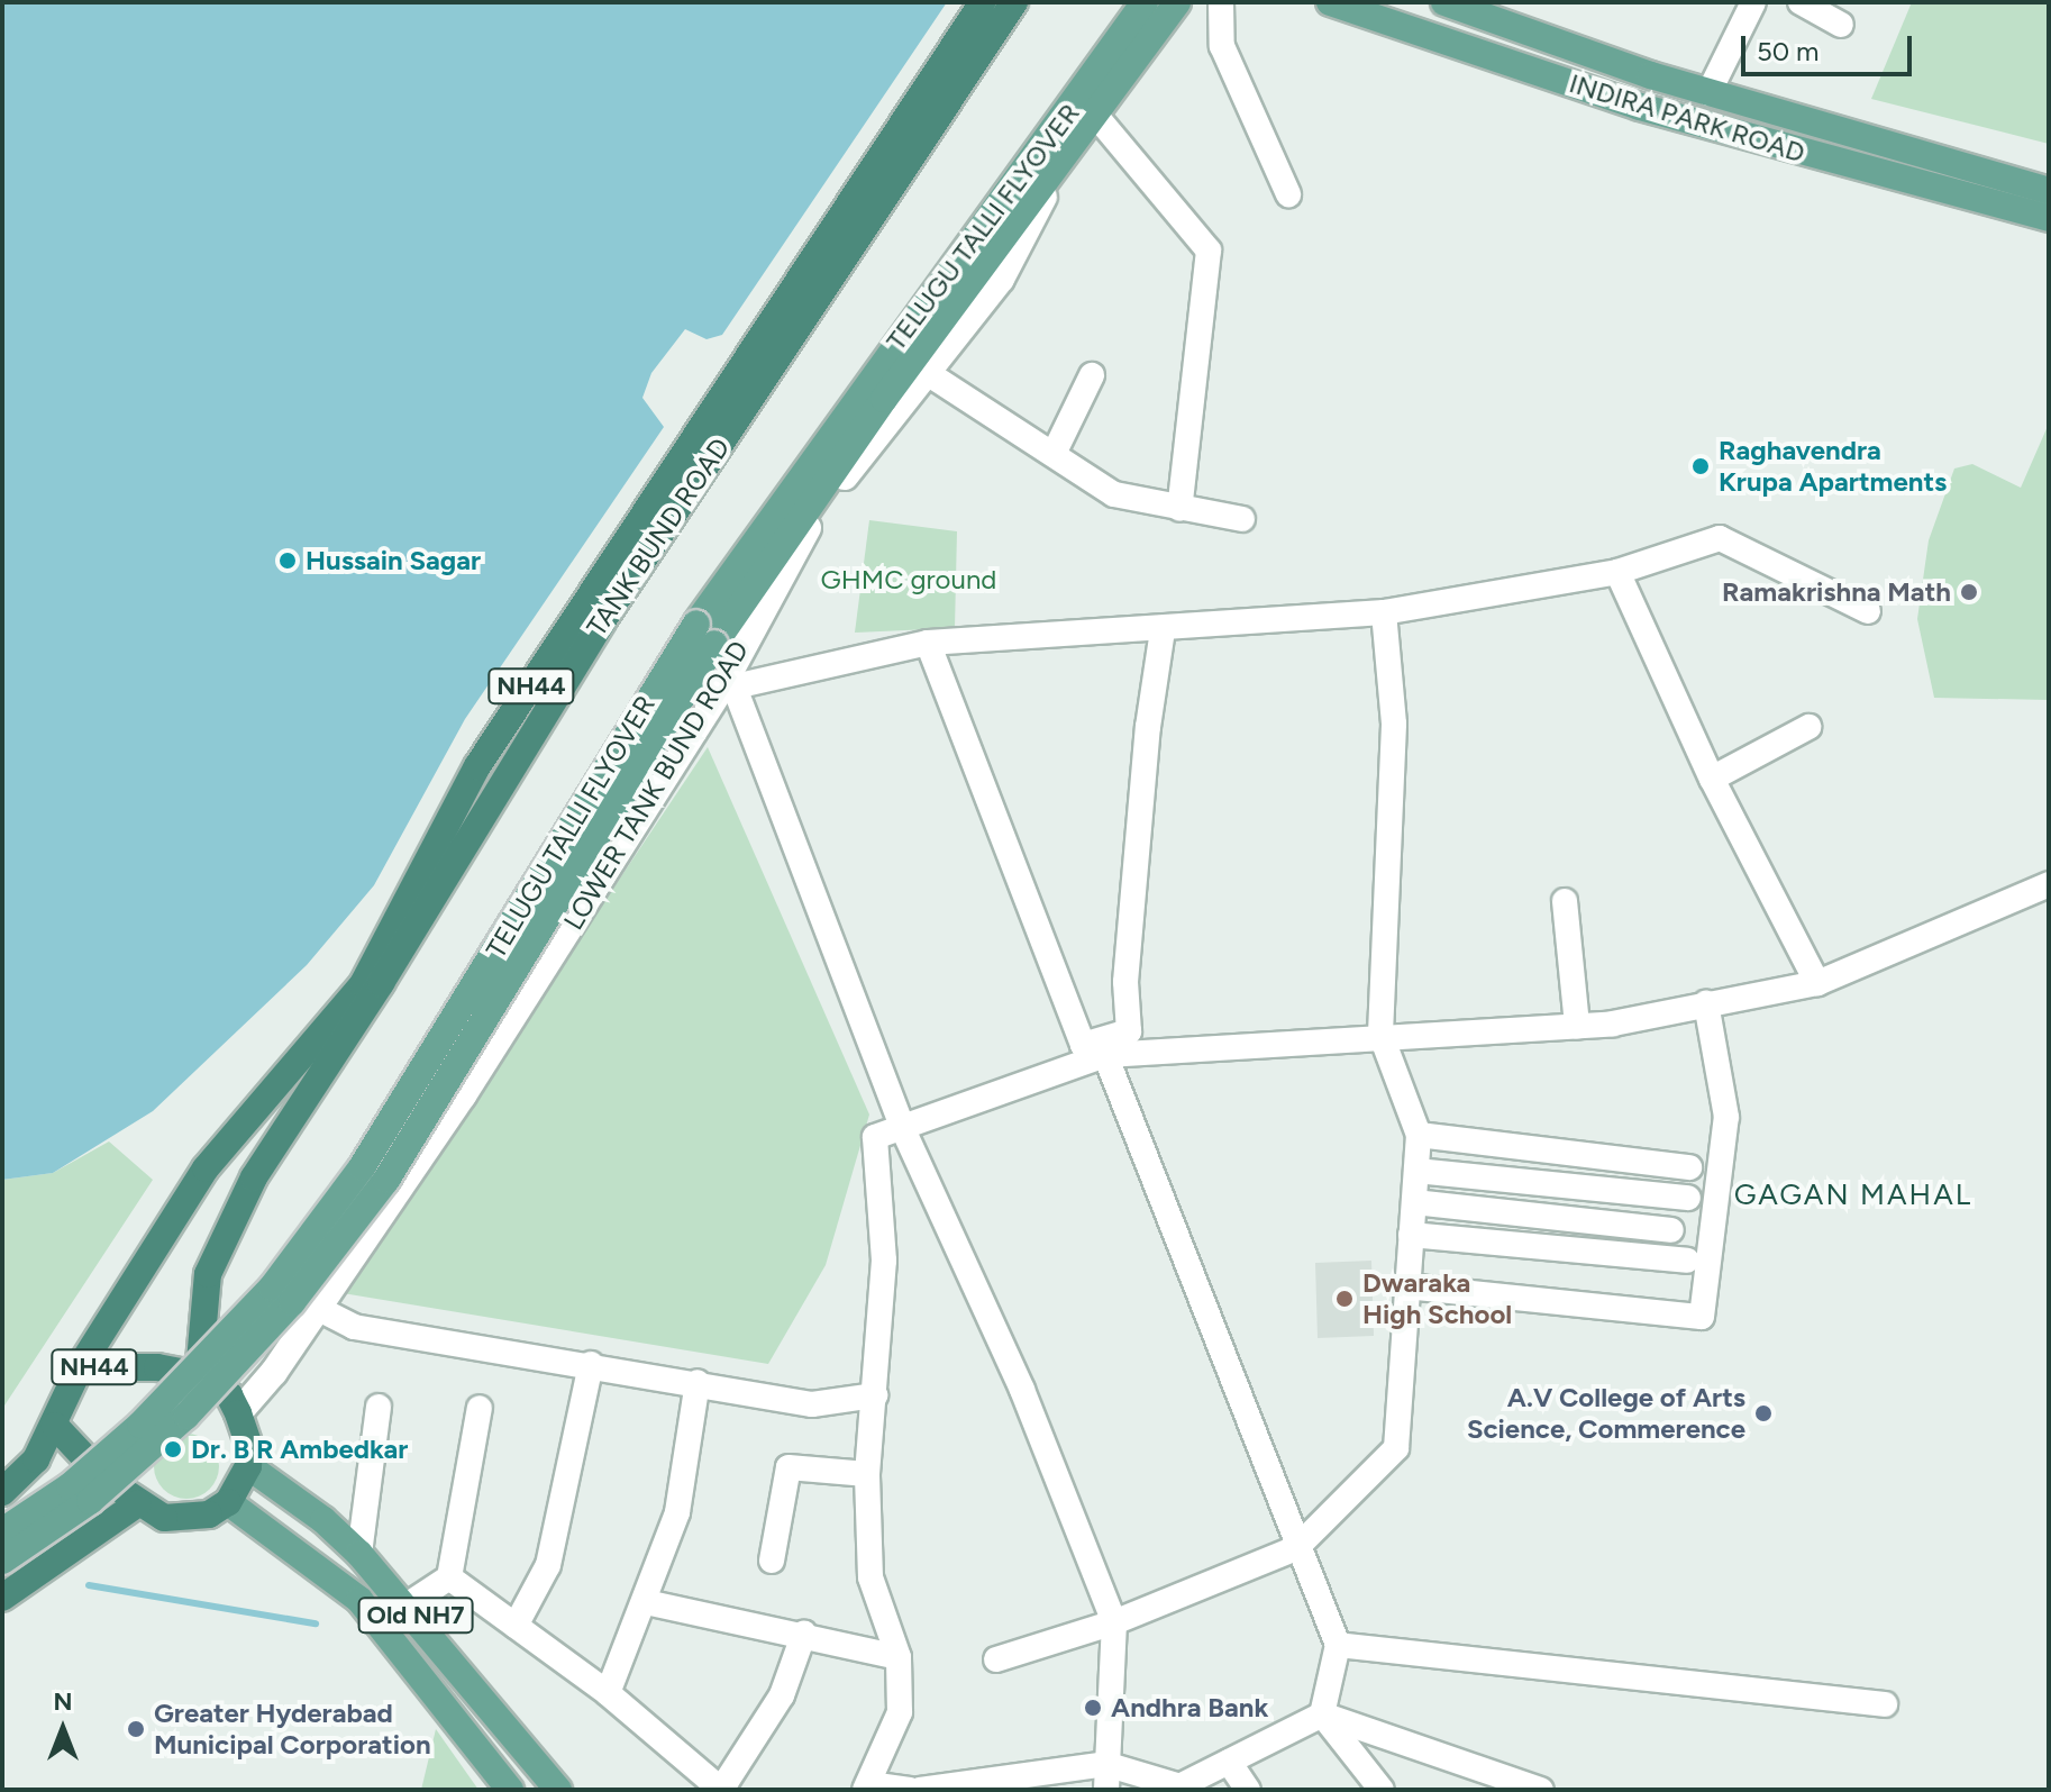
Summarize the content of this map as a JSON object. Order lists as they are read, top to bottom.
{
  "streets": {
    "highway": ["TANK BUND ROAD", "NH44"],
    "main road": [
      "INDIRA PARK ROAD",
      "TELUGU TALLI FLYOVER",
      "LOWER TANK BUND ROAD",
      "Old NH7"
    ]
  },
  "crossings": [
    ["TELUGU TALLI FLYOVER", "LOWER TANK BUND ROAD"],
    ["TANK BUND ROAD", "NH44"],
    ["TANK BUND ROAD", "LOWER TANK BUND ROAD"],
    ["TANK BUND ROAD", "Old NH7"],
    ["NH44", "LOWER TANK BUND ROAD"],
    ["NH44", "Old NH7"],
    ["LOWER TANK BUND ROAD", "Old NH7"]
  ],
  "districts": ["GAGAN MAHAL"],
  "parks": ["GHMC ground"],
  "places": [
    "Raghavendra Krupa Apartments",
    "Hussain Sagar",
    "Ramakrishna Math",
    "Dwaraka High School",
    "A.V College of Arts Science, Commerence",
    "Dr. B R Ambedkar",
    "Andhra Bank",
    "Greater Hyderabad Municipal Corporation"
  ],
  "scale_bar": "50 m",
  "north": "top"
}
